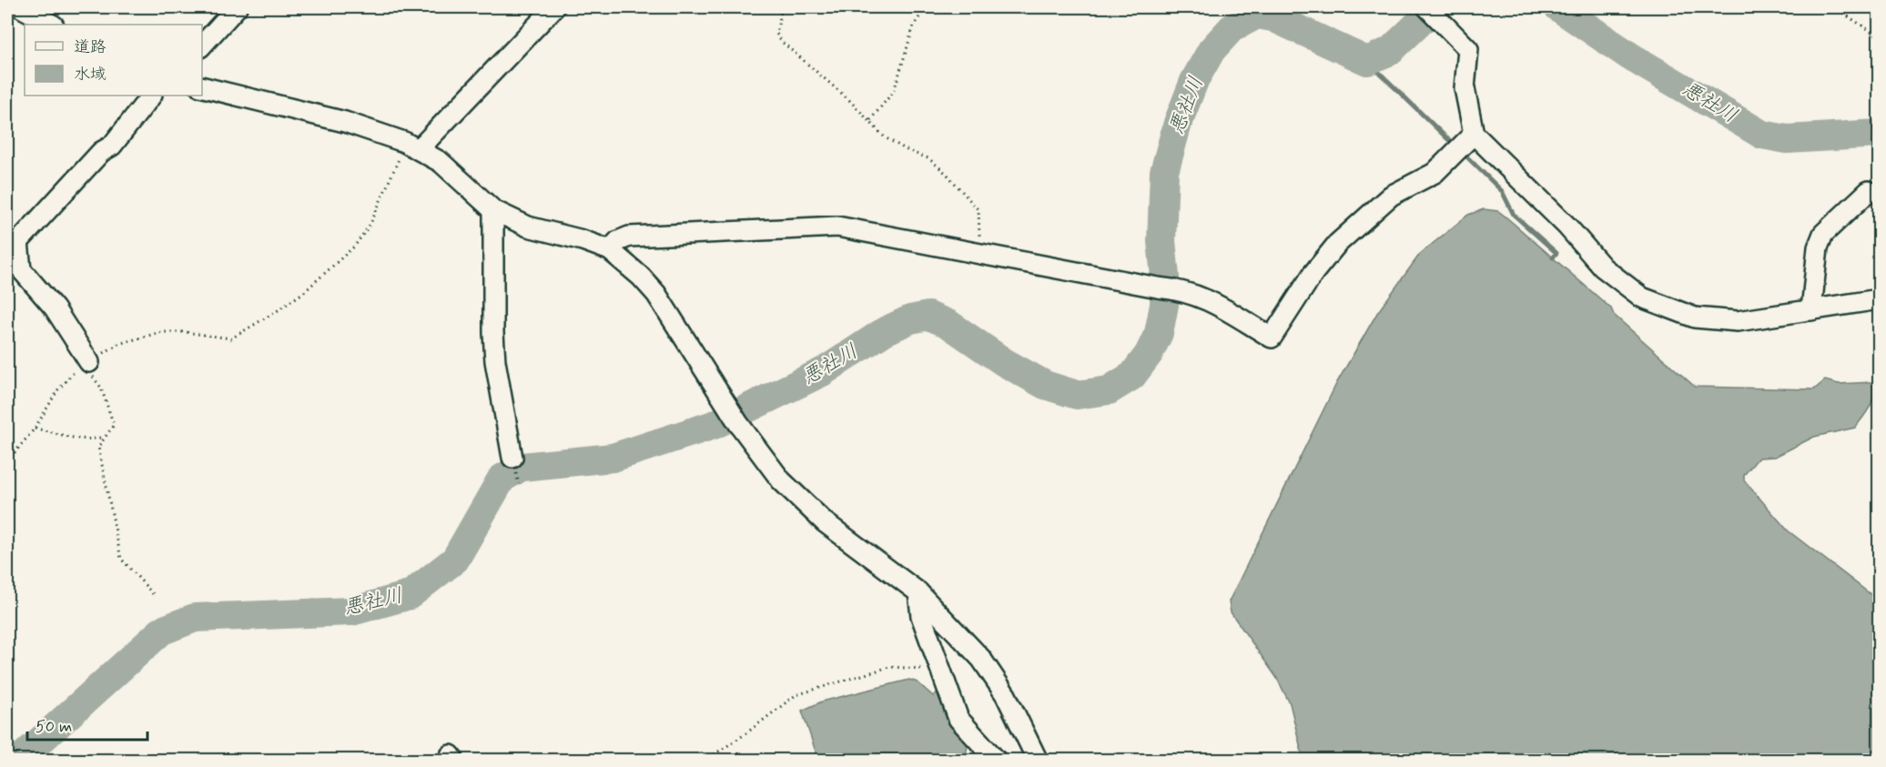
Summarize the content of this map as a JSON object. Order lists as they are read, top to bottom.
{
  "water": ["悪社川"],
  "legend": ["道路", "水域"],
  "scale_bar": "50 m"
}
